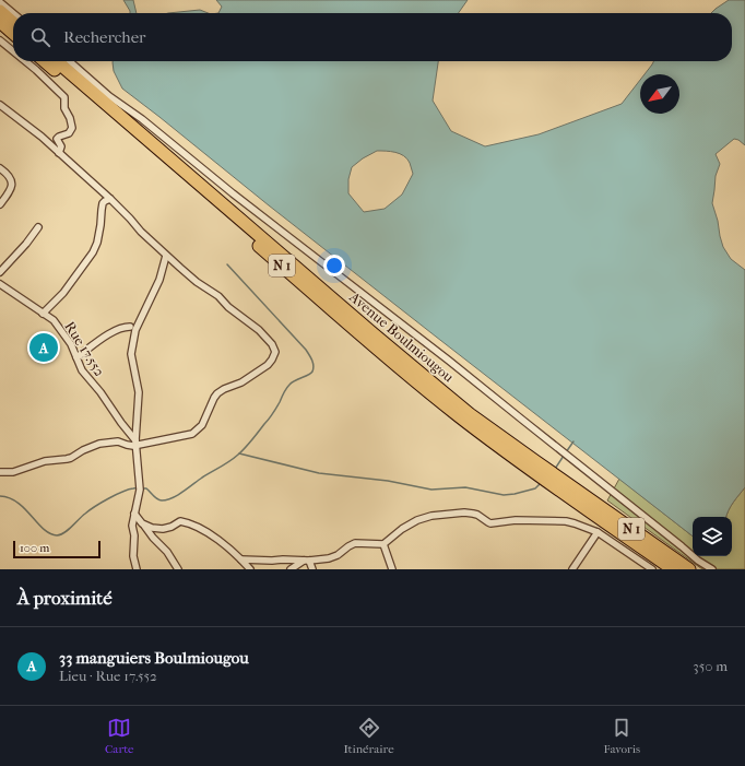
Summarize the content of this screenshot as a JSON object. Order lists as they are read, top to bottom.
{
  "streets": {
    "highway": ["N 1", "Avenue Boulmiougou"],
    "street": ["Rue 17.552"]
  },
  "scale_bar": "100 m",
  "north": "bottom left",
  "page": {
    "search": "Rechercher",
    "pins": "A",
    "scale": "100 m",
    "heading": "À proximité",
    "list": [
      {
        "mark": "A",
        "name": "33 manguiers Boulmiougou",
        "note": "Lieu · Rue 17.552",
        "value": "350 m"
      }
    ],
    "nav": ["Carte", "Itinéraire", "Favoris"]
  }
}
